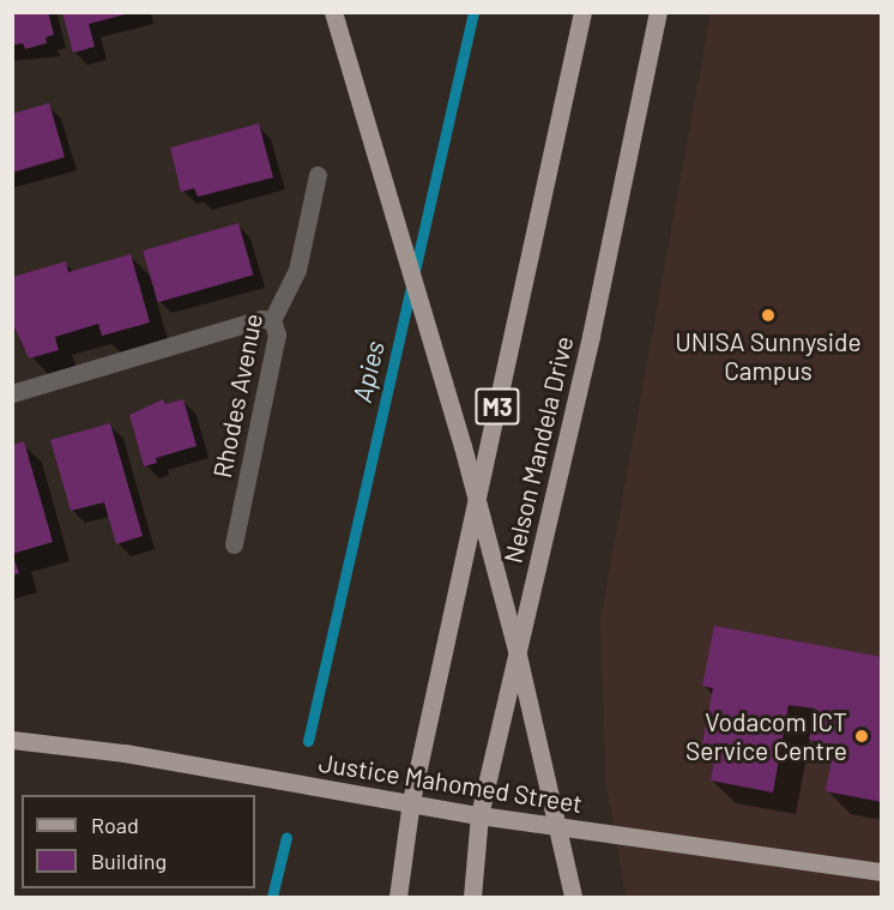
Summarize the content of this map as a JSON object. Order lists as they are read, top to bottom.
{
  "streets": {
    "main road": ["M3", "Nelson Mandela Drive", "Justice Mahomed Street"],
    "street": ["Rhodes Avenue"]
  },
  "crossings": [
    ["Nelson Mandela Drive", "Justice Mahomed Street"]
  ],
  "water": ["Apies"],
  "places": ["UNISA Sunnyside Campus", "Vodacom ICT Service Centre"],
  "legend": ["Road", "Building"]
}
